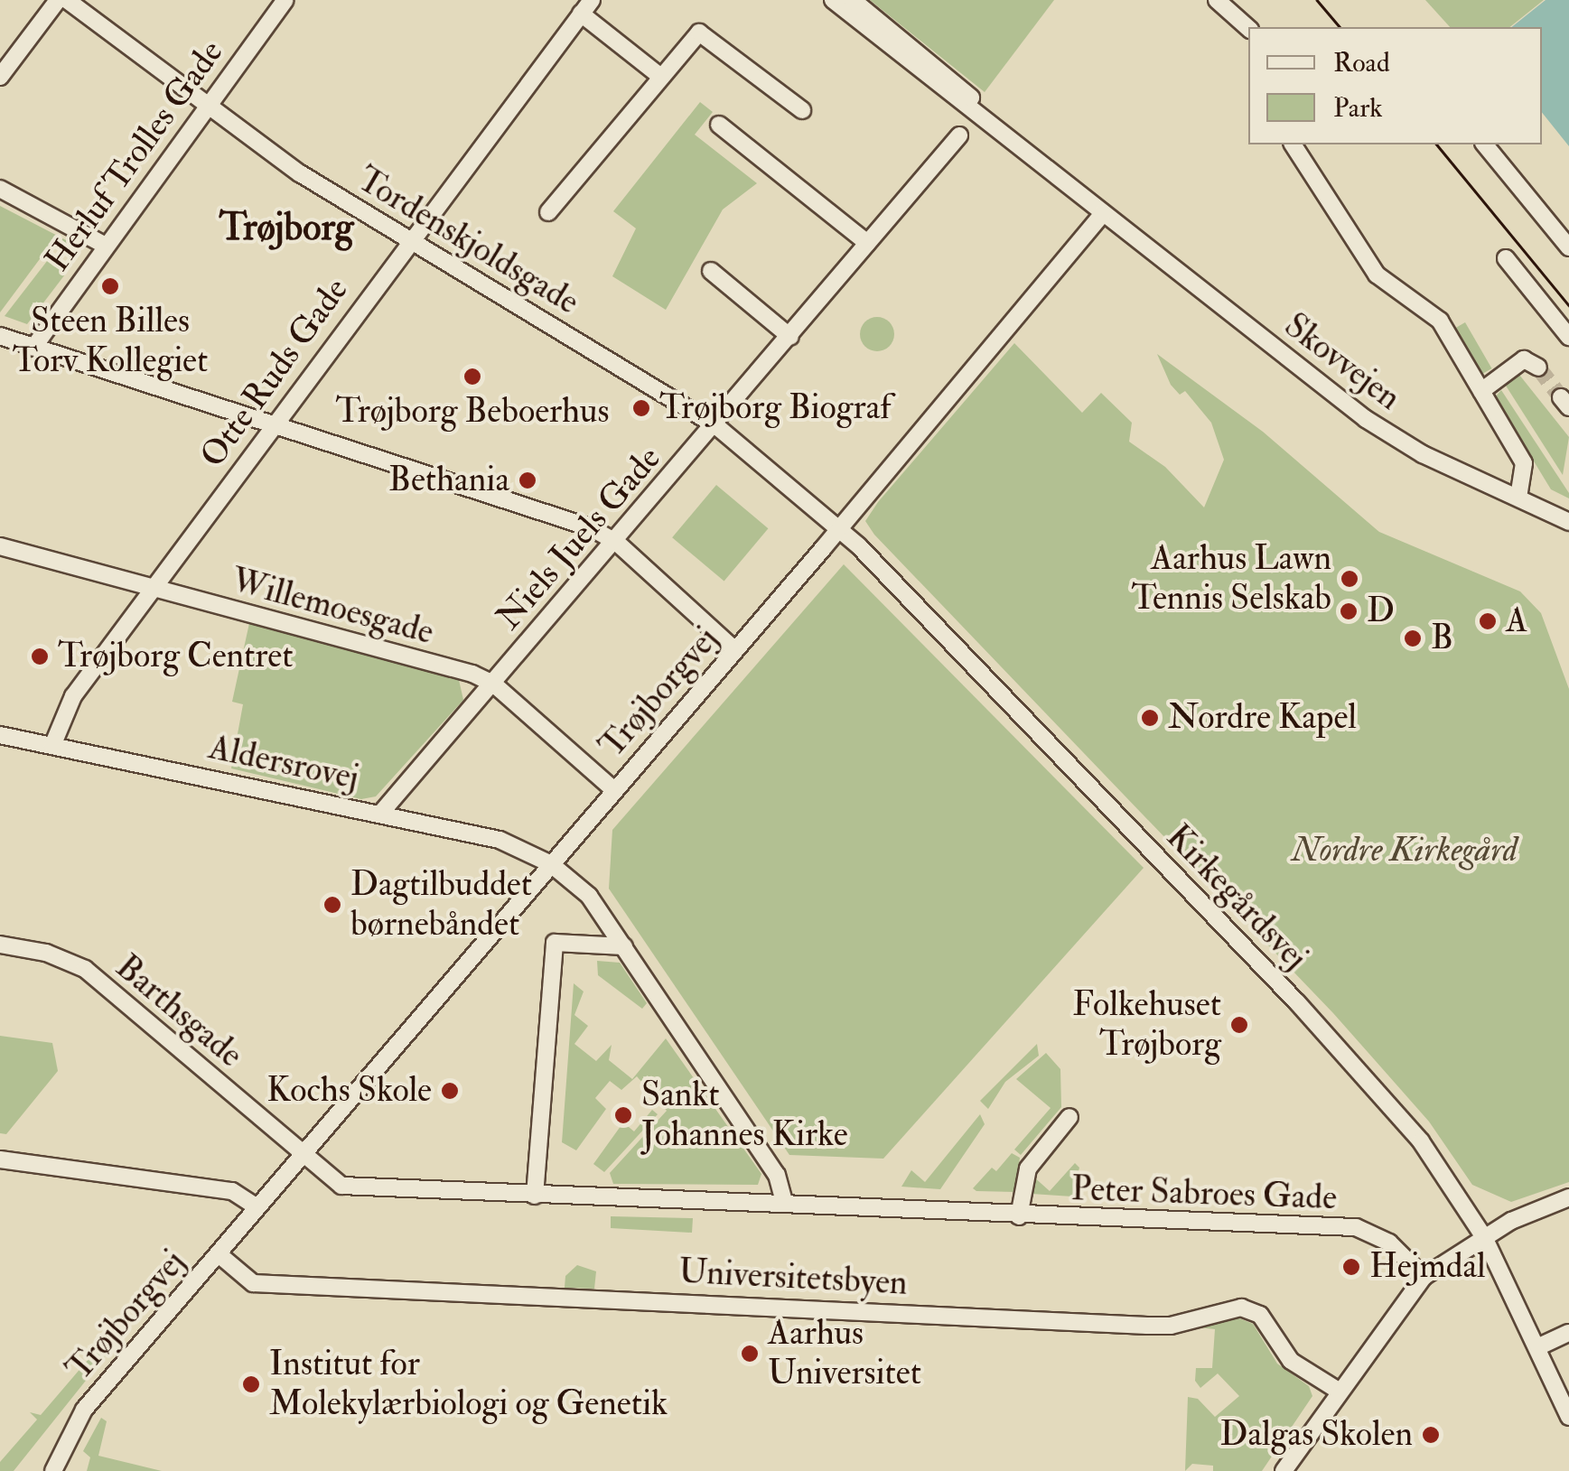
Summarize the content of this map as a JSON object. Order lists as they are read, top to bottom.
{
  "streets": {
    "street": [
      "Herluf Trolles Gade",
      "Tordenskjoldsgade",
      "Skovvejen",
      "Otte Ruds Gade",
      "Niels Juels Gade",
      "Willemoesgade",
      "Trøjborgvej",
      "Aldersrovej",
      "Kirkegårdsvej",
      "Barthsgade",
      "Peter Sabroes Gade",
      "Universitetsbyen"
    ]
  },
  "crossings": [
    ["Herluf Trolles Gade", "Tordenskjoldsgade"],
    ["Tordenskjoldsgade", "Otte Ruds Gade"],
    ["Tordenskjoldsgade", "Niels Juels Gade"],
    ["Tordenskjoldsgade", "Trøjborgvej"],
    ["Tordenskjoldsgade", "Kirkegårdsvej"],
    ["Skovvejen", "Trøjborgvej"],
    ["Otte Ruds Gade", "Willemoesgade"],
    ["Otte Ruds Gade", "Aldersrovej"],
    ["Niels Juels Gade", "Willemoesgade"],
    ["Niels Juels Gade", "Aldersrovej"],
    ["Willemoesgade", "Trøjborgvej"],
    ["Trøjborgvej", "Aldersrovej"],
    ["Trøjborgvej", "Kirkegårdsvej"],
    ["Trøjborgvej", "Barthsgade"],
    ["Trøjborgvej", "Peter Sabroes Gade"],
    ["Trøjborgvej", "Universitetsbyen"],
    ["Aldersrovej", "Peter Sabroes Gade"],
    ["Barthsgade", "Peter Sabroes Gade"]
  ],
  "districts": ["Trøjborg"],
  "parks": ["Nordre Kirkegård"],
  "places": [
    "Steen Billes Torv Kollegiet",
    "Trøjborg Beboerhus",
    "Trøjborg Biograf",
    "Bethania",
    "Aarhus Lawn Tennis Selskab",
    "D",
    "A",
    "B",
    "Trøjborg Centret",
    "Nordre Kapel",
    "Dagtilbuddet børnebåndet",
    "Folkehuset Trøjborg",
    "Kochs Skole",
    "Sankt Johannes Kirke",
    "Hejmdal",
    "Aarhus Universitet",
    "Institut for Molekylærbiologi og Genetik",
    "Dalgas Skolen"
  ],
  "legend": ["Road", "Park"]
}
